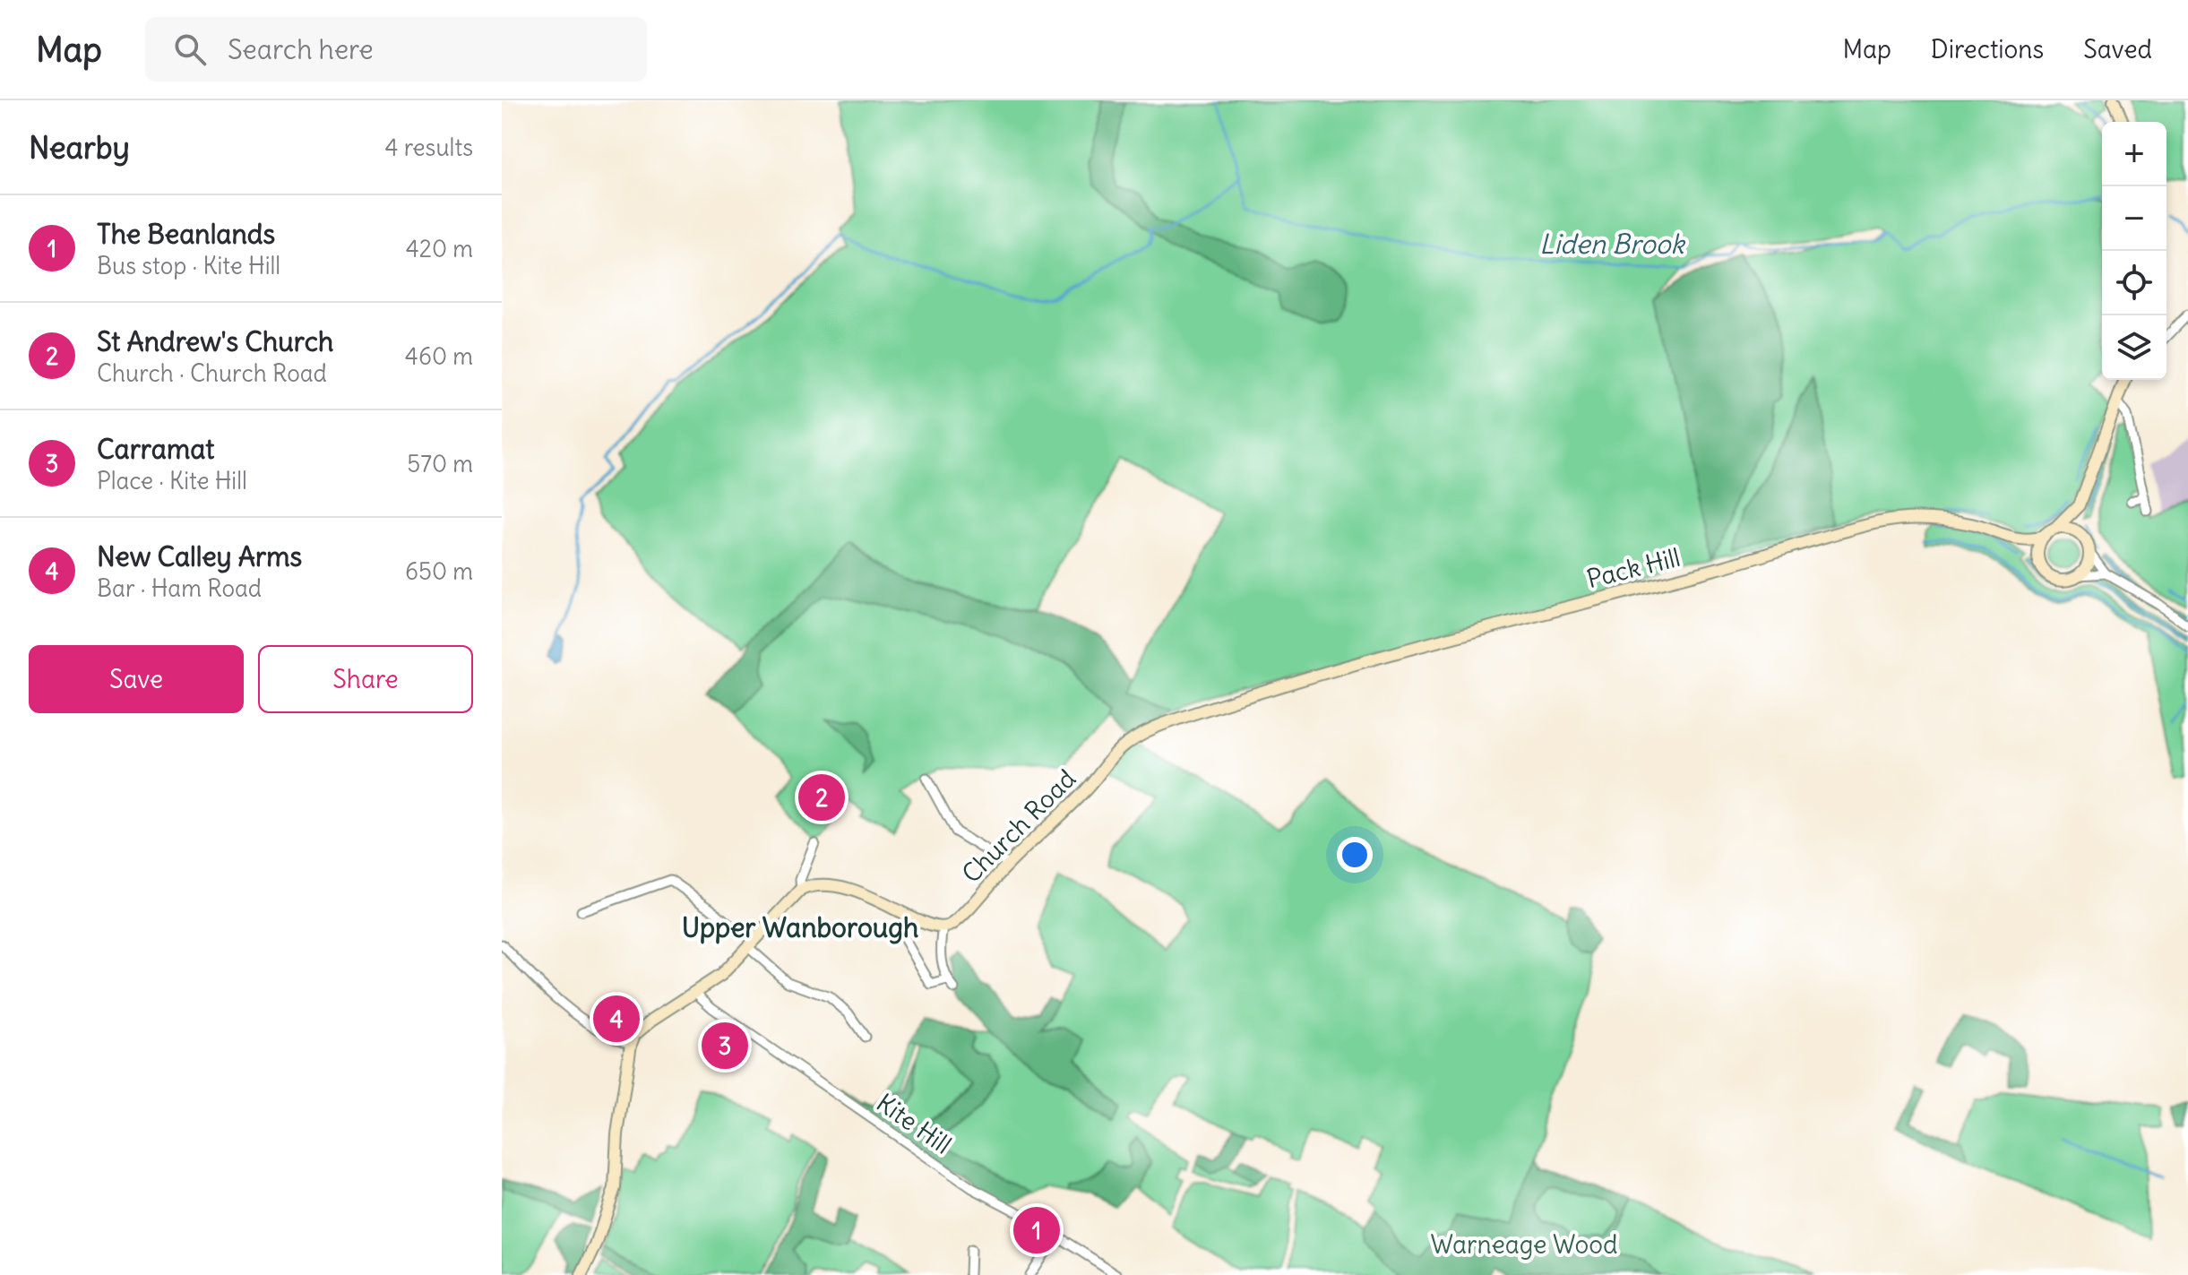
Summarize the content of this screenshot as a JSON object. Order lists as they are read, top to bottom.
{
  "streets": {
    "street": ["Pack Hill", "Church Road", "Kite Hill"]
  },
  "crossings": [
    ["Pack Hill", "Church Road"]
  ],
  "districts": ["Upper Wanborough"],
  "water": ["Liden Brook"],
  "parks": ["Warneage Wood"],
  "page": {
    "header": "Map",
    "search": "Search here",
    "nav": ["Map", "Directions", "Saved"],
    "heading": ["Nearby", "4 results"],
    "map_buttons": ["+", "−"],
    "list": [
      {
        "mark": "1",
        "name": "The Beanlands",
        "note": "Bus stop · Kite Hill",
        "value": "420 m"
      },
      {
        "mark": "2",
        "name": "St Andrew's Church",
        "note": "Church · Church Road",
        "value": "460 m"
      },
      {
        "mark": "3",
        "name": "Carramat",
        "note": "Place · Kite Hill",
        "value": "570 m"
      },
      {
        "mark": "4",
        "name": "New Calley Arms",
        "note": "Bar · Ham Road",
        "value": "650 m"
      }
    ],
    "buttons": ["Save", "Share"],
    "pins": [
      "2",
      "4",
      "3",
      "1"
    ]
  }
}
